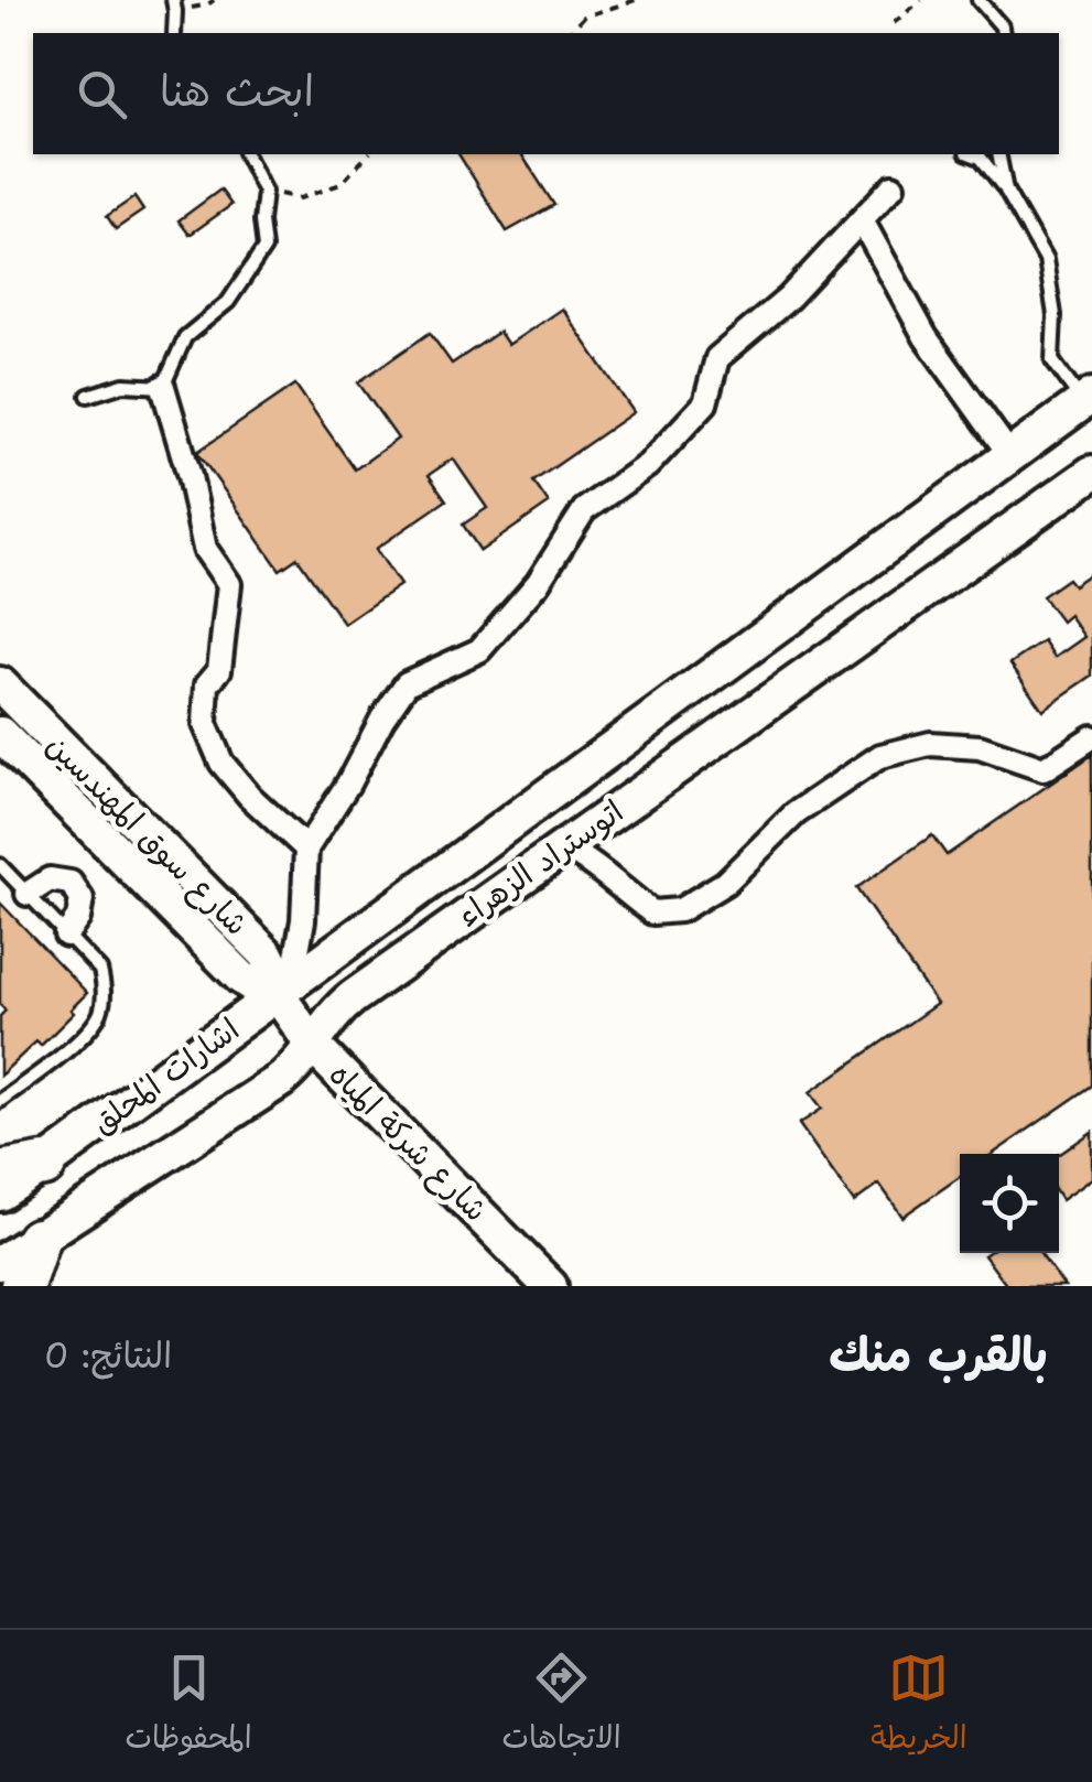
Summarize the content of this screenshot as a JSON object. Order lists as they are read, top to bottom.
{
  "streets": {
    "street": [
      "شارع سوق المهندسين",
      "اتوستراد الزهراء",
      "اشارات المحلق",
      "شارع شركة المياه"
    ]
  },
  "crossings": [
    ["شارع سوق المهندسين", "اتوستراد الزهراء"],
    ["شارع سوق المهندسين", "اشارات المحلق"],
    ["اتوستراد الزهراء", "اشارات المحلق"],
    ["اتوستراد الزهراء", "شارع شركة المياه"]
  ],
  "page": {
    "search": "ابحث هنا",
    "heading": ["بالقرب منك", "النتائج: 0"],
    "nav": ["الخريطة", "الاتجاهات", "المحفوظات"]
  }
}
